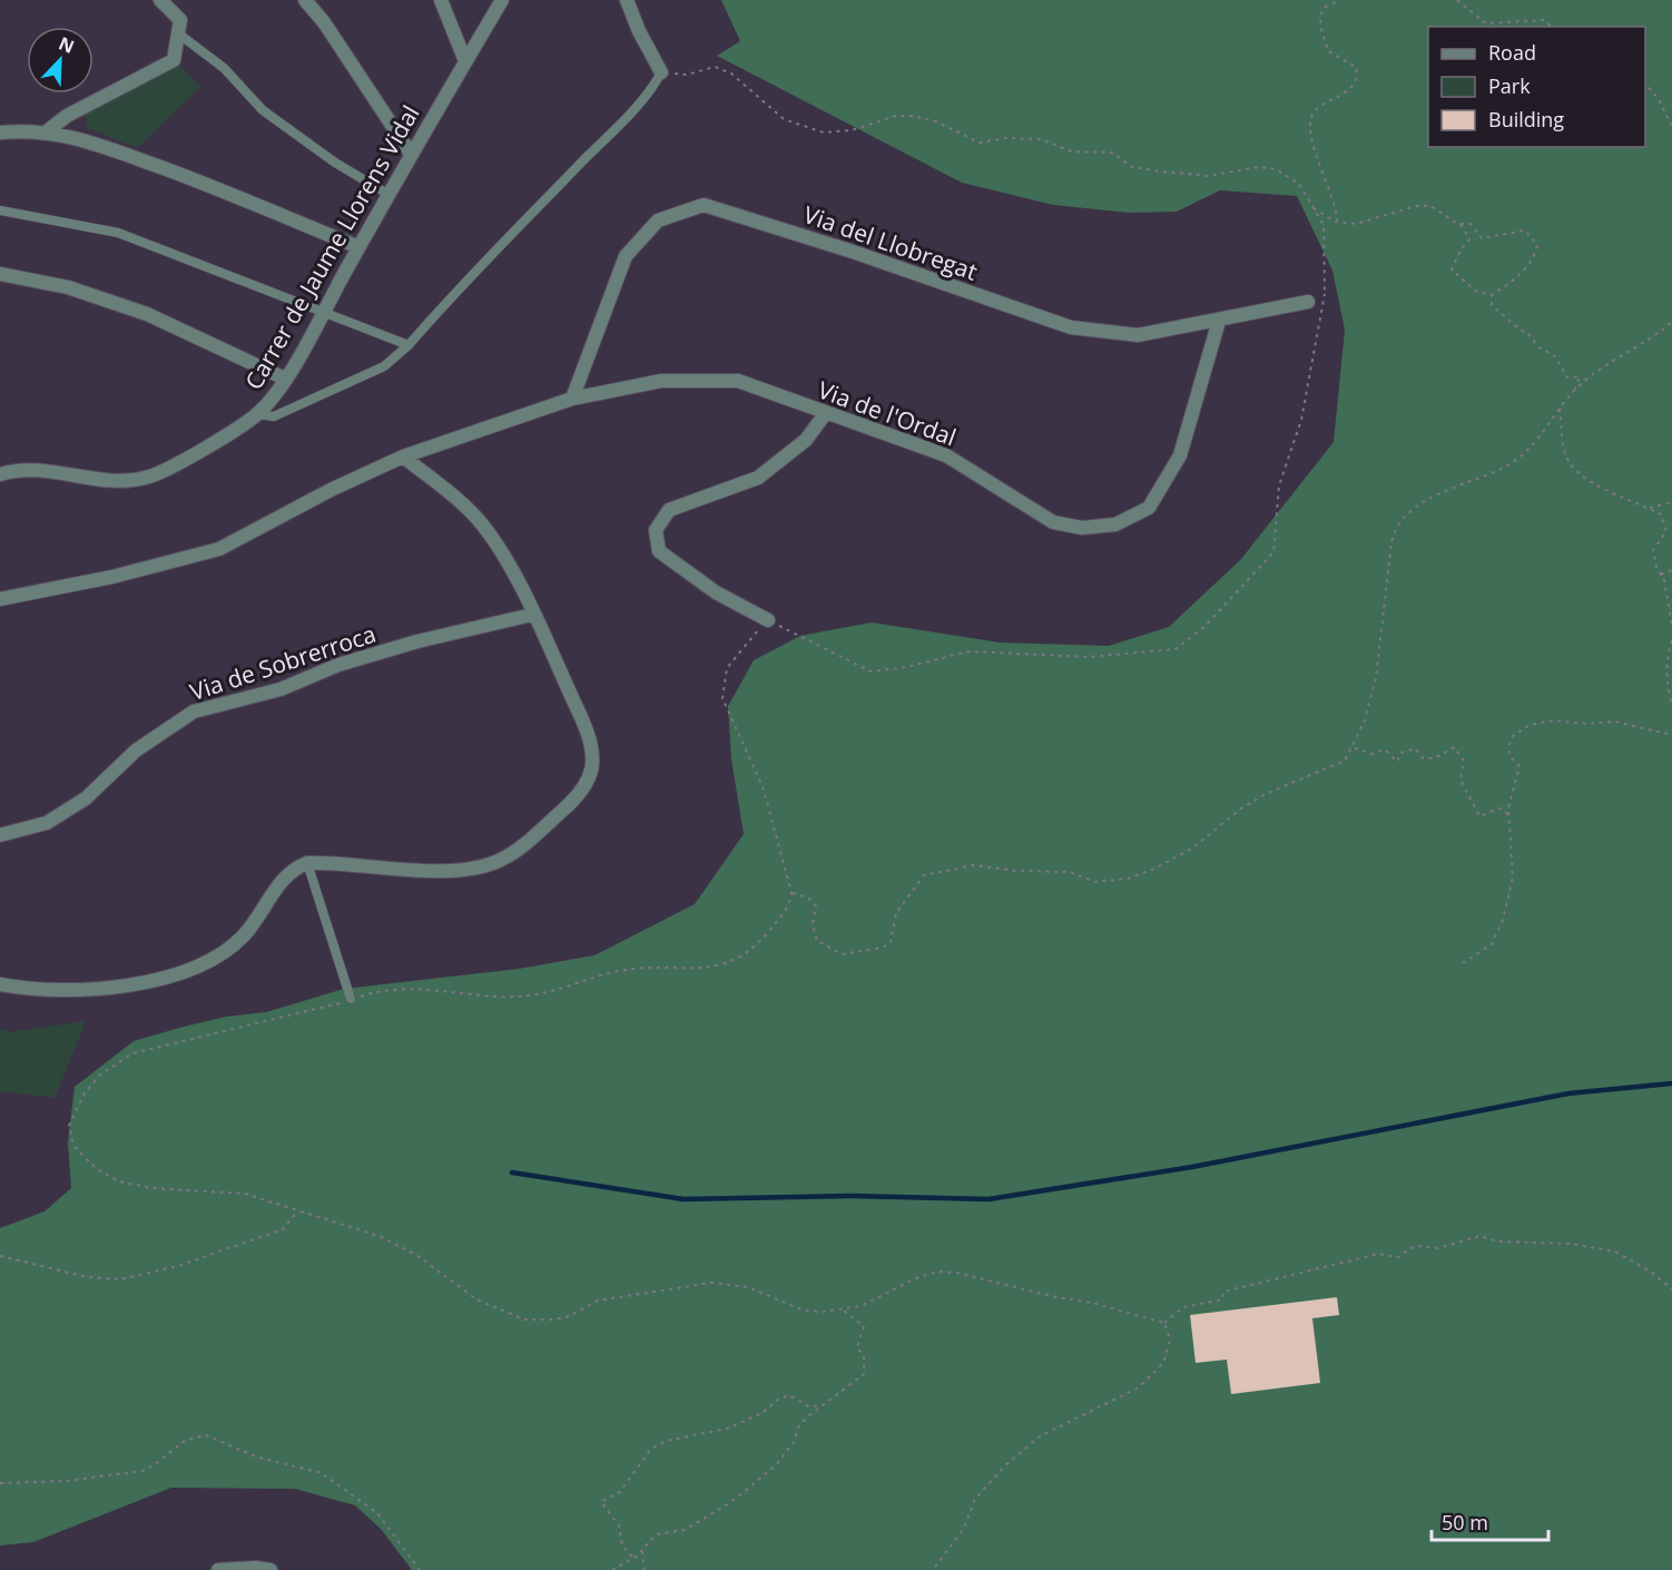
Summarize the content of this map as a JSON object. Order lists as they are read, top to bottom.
{
  "streets": {
    "street": [
      "Via del Llobregat",
      "Carrer de Jaume Llorens Vidal",
      "Via de l'Ordal",
      "Via de Sobrerroca"
    ]
  },
  "crossings": [
    ["Via del Llobregat", "Via de l'Ordal"]
  ],
  "legend": ["Road", "Park", "Building"],
  "scale_bar": "50 m",
  "north": "top right"
}
